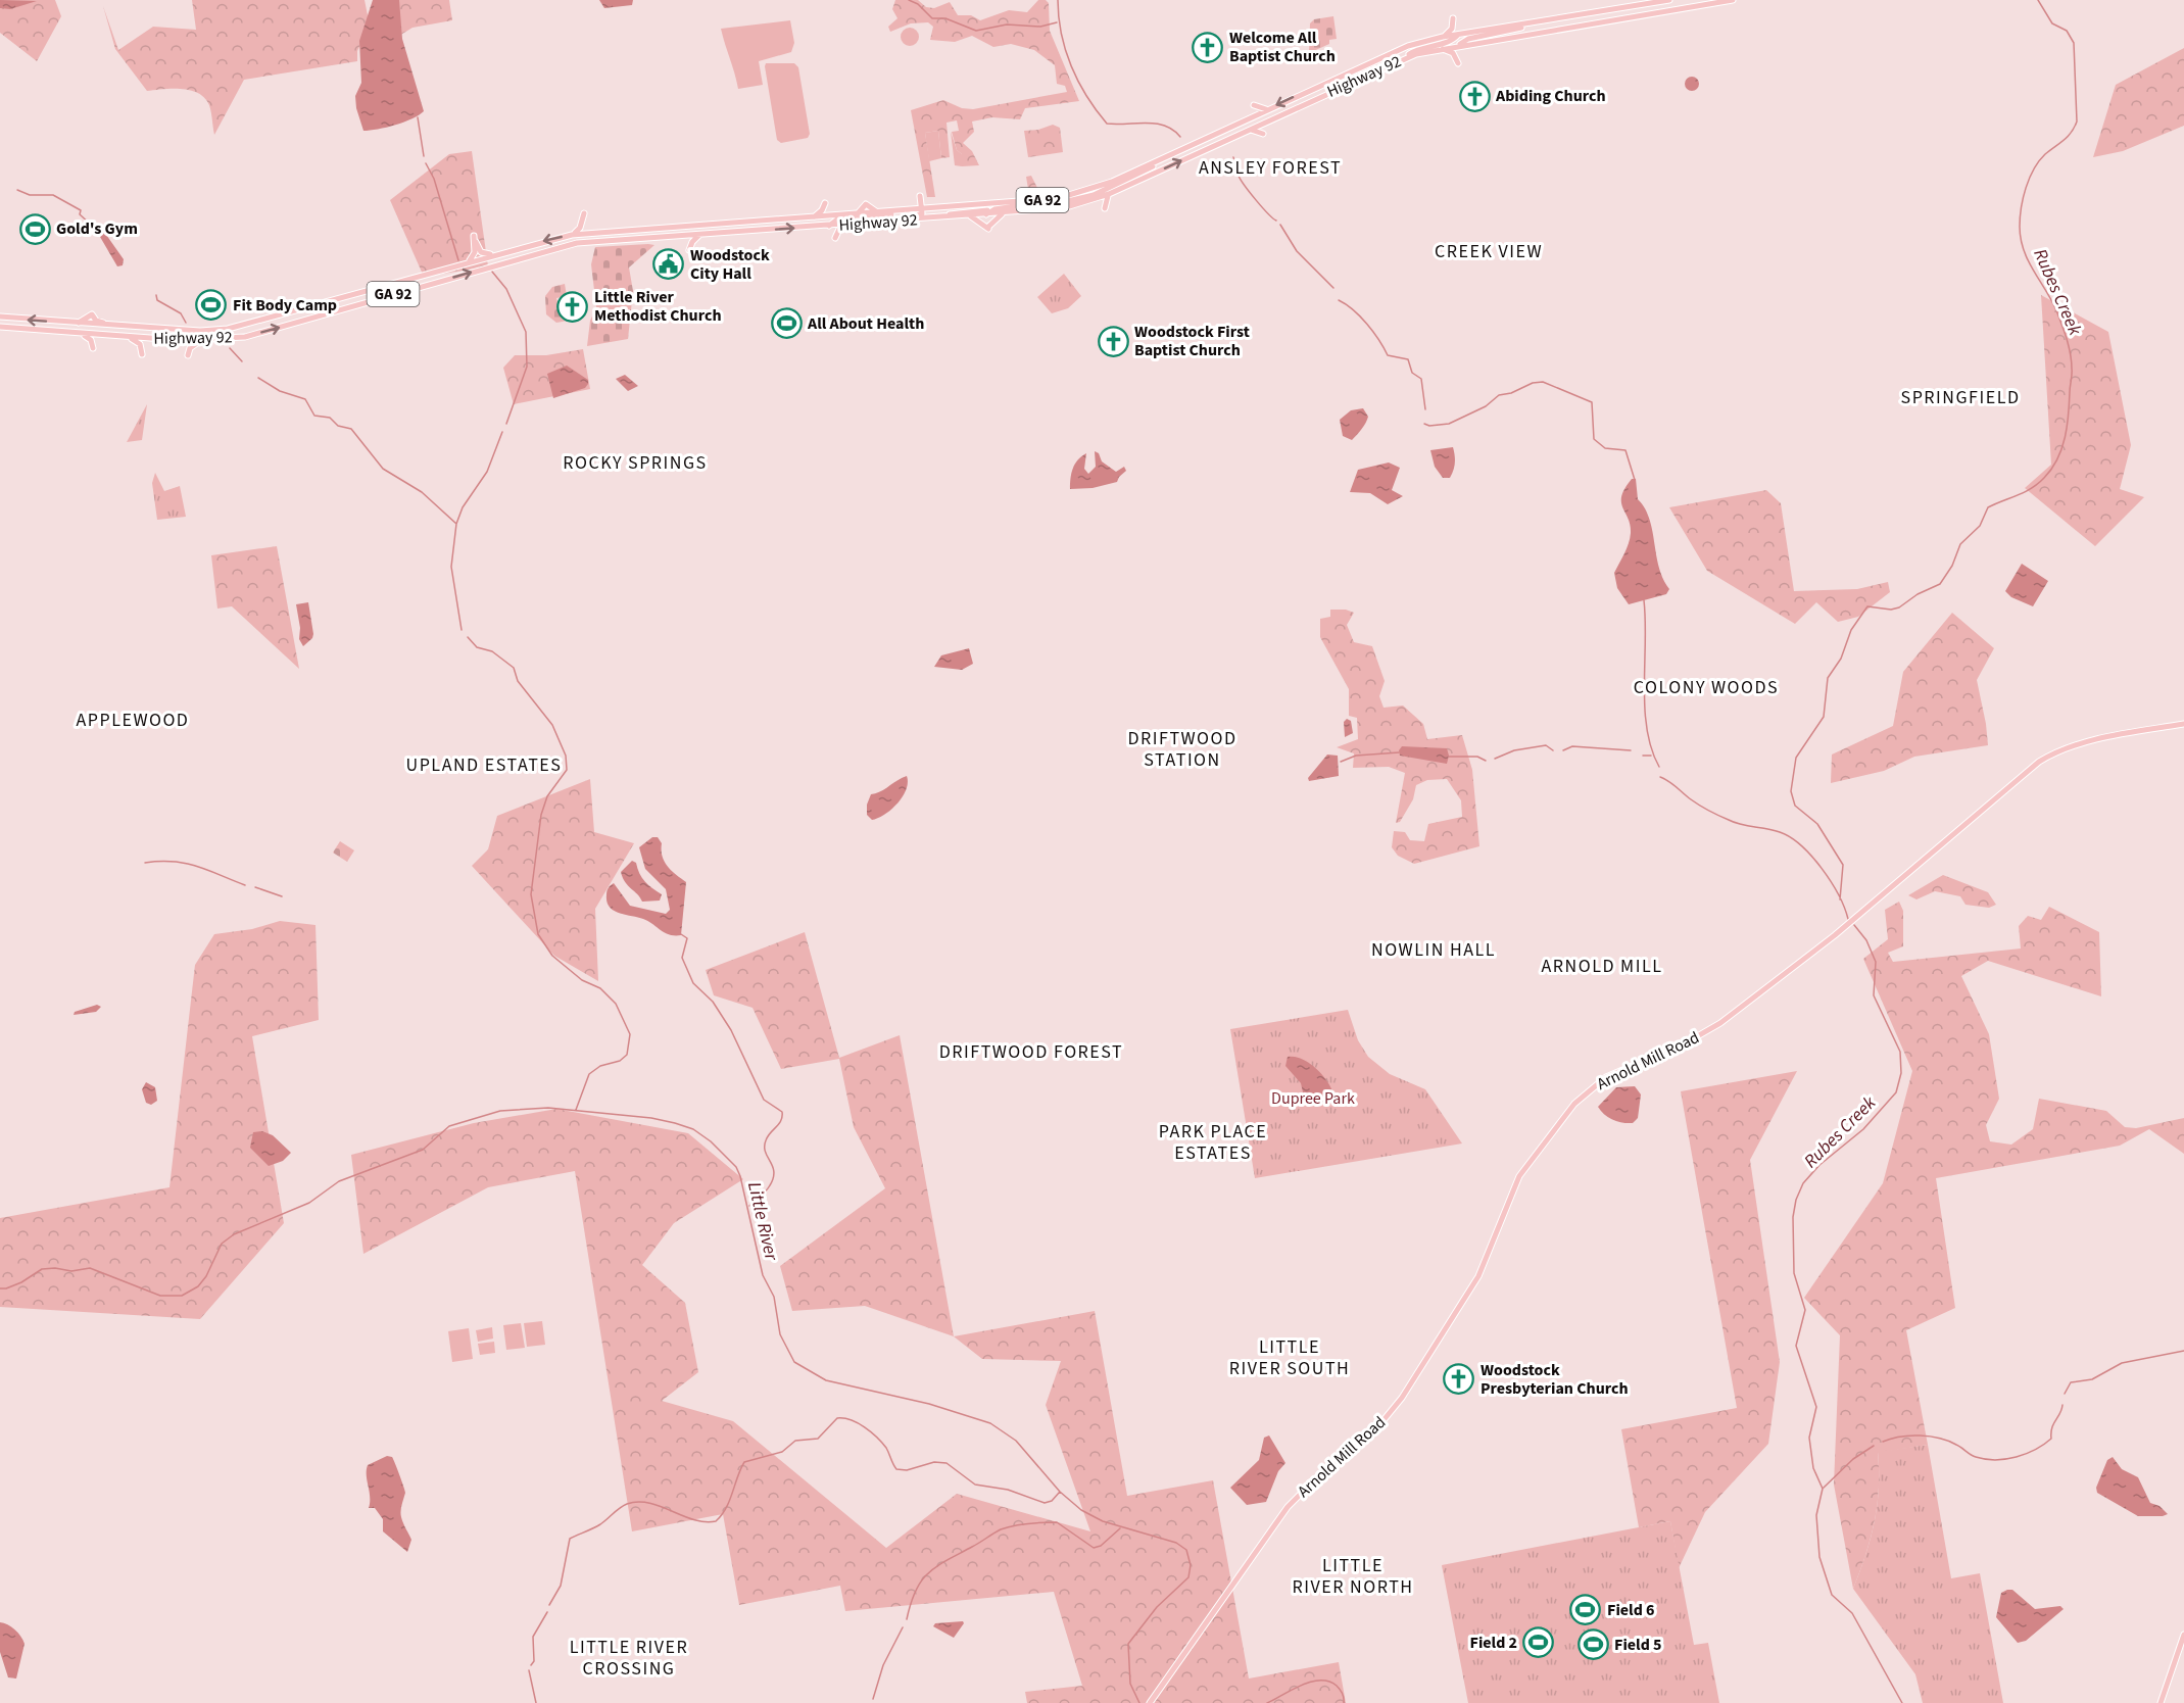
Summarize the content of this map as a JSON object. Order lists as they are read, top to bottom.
{
  "streets": {
    "main road": ["Highway 92", "GA 92", "Arnold Mill Road"]
  },
  "districts": [
    "ANSLEY FOREST",
    "CREEK VIEW",
    "SPRINGFIELD",
    "ROCKY SPRINGS",
    "COLONY WOODS",
    "APPLEWOOD",
    "DRIFTWOOD STATION",
    "UPLAND ESTATES",
    "NOWLIN HALL",
    "ARNOLD MILL",
    "DRIFTWOOD FOREST",
    "PARK PLACE ESTATES",
    "LITTLE RIVER SOUTH",
    "LITTLE RIVER NORTH",
    "LITTLE RIVER CROSSING"
  ],
  "water": ["Rubes Creek", "Little River"],
  "parks": ["Dupree Park"],
  "places": {
    "church": [
      "Welcome All Baptist Church",
      "Abiding Church",
      "Little River Methodist Church",
      "Woodstock First Baptist Church",
      "Woodstock Presbyterian Church"
    ],
    "sports": [
      "Gold's Gym",
      "Fit Body Camp",
      "All About Health",
      "Field 6",
      "Field 2",
      "Field 5"
    ],
    "public building": ["Woodstock City Hall"]
  }
}
